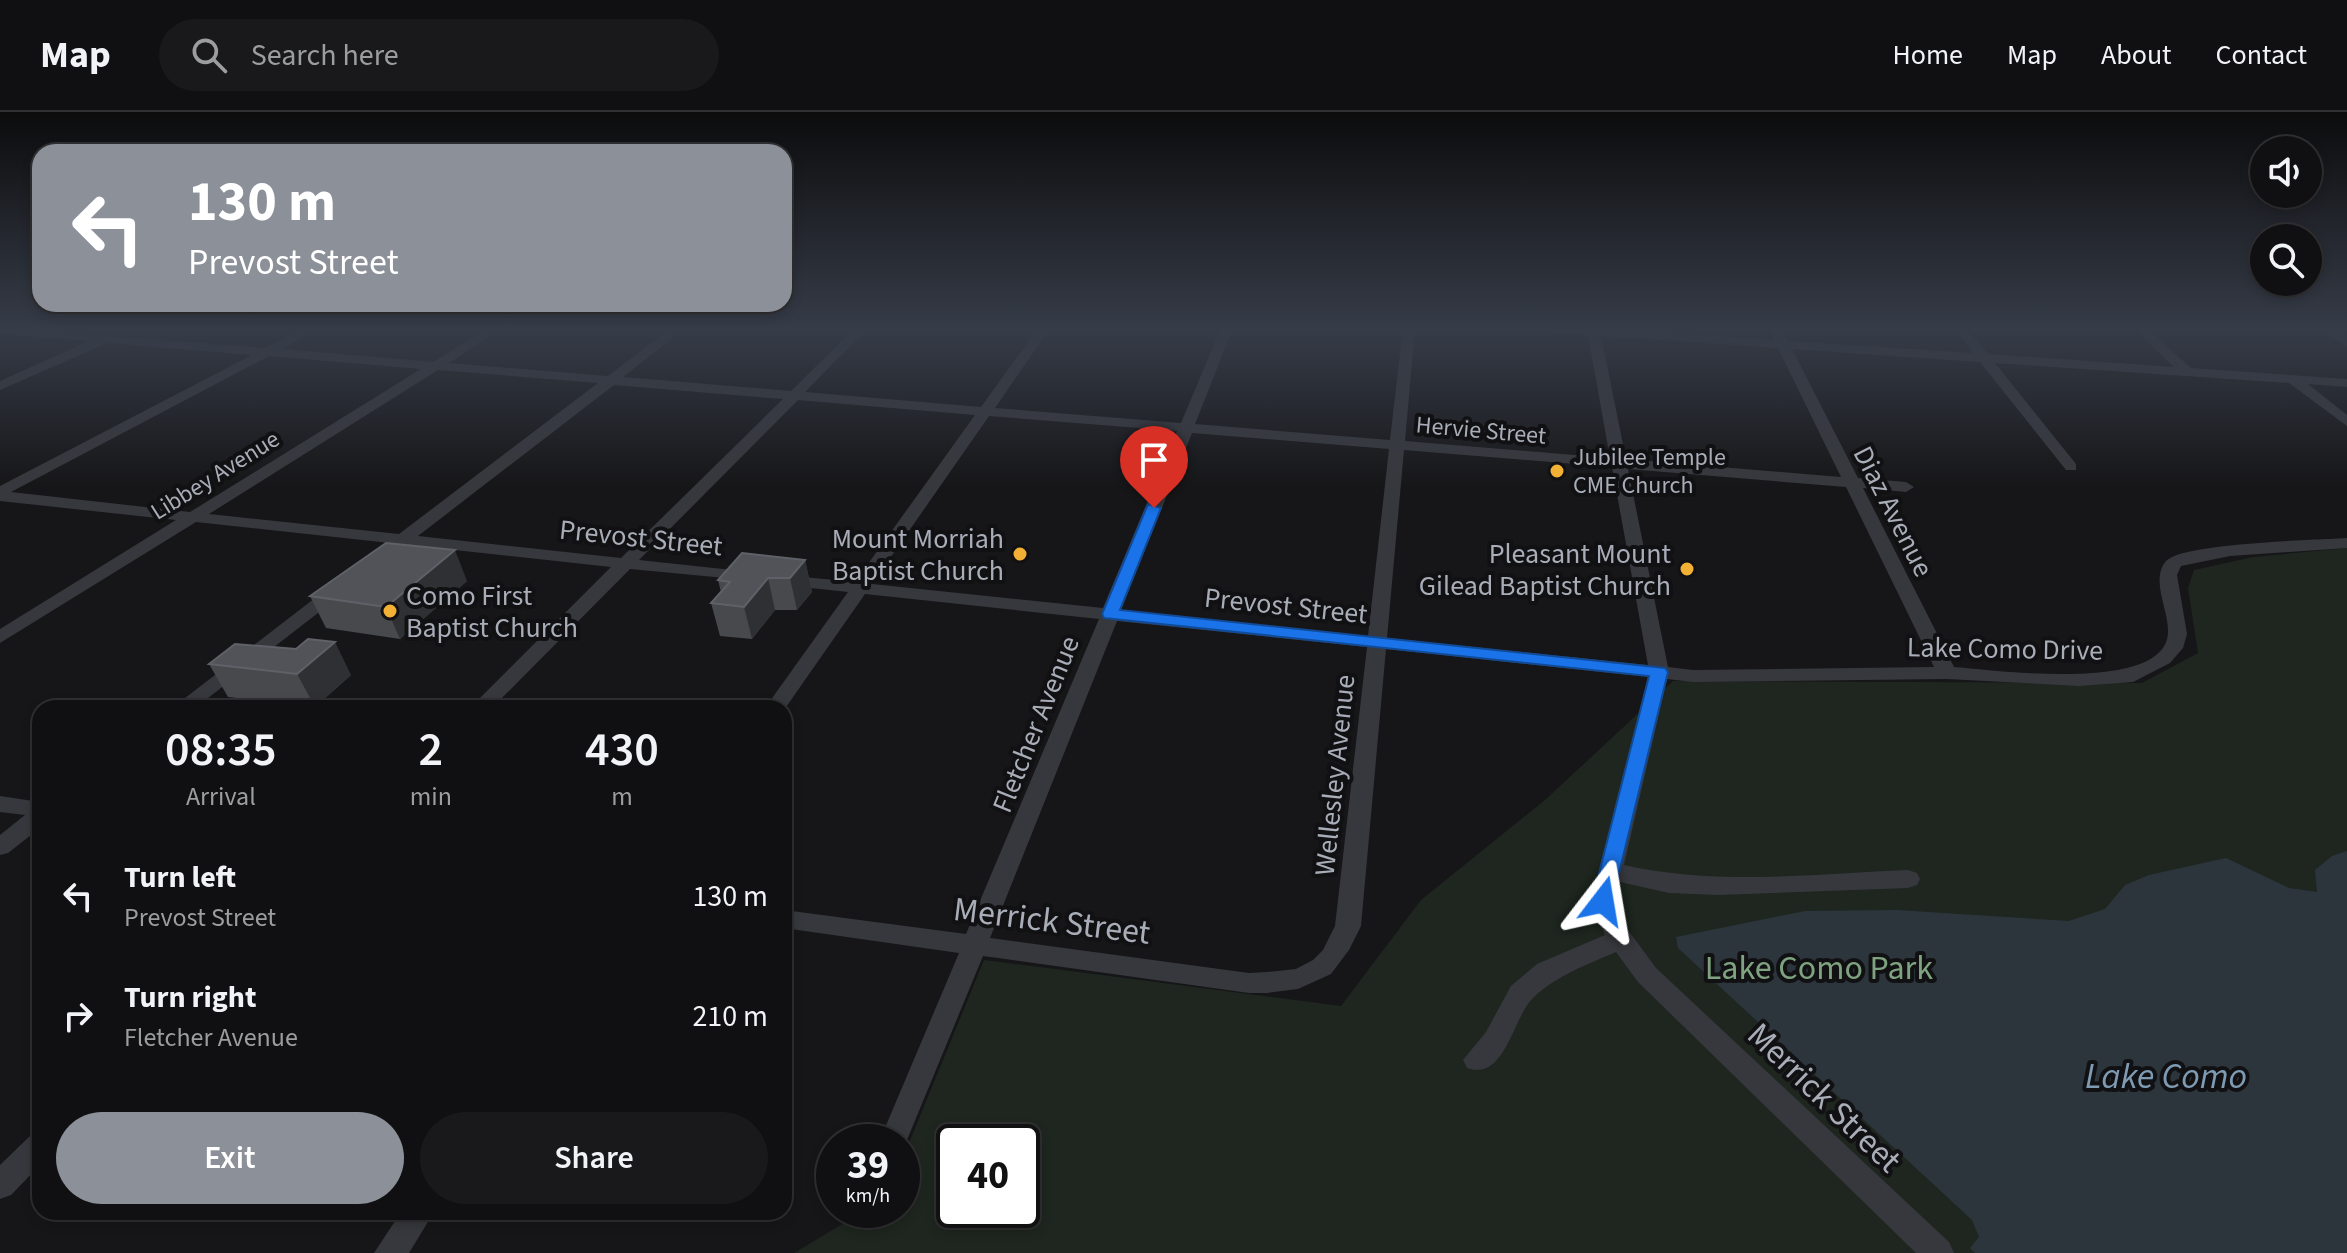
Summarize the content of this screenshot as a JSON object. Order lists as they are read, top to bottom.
{
  "streets": {
    "street": [
      "Hervie Street",
      "Libbey Avenue",
      "Diaz Avenue",
      "Prevost Street",
      "Lake Como Drive",
      "Fletcher Avenue",
      "Wellesley Avenue",
      "Merrick Street"
    ]
  },
  "crossings": [
    ["Hervie Street", "Diaz Avenue"],
    ["Hervie Street", "Fletcher Avenue"],
    ["Hervie Street", "Wellesley Avenue"],
    ["Libbey Avenue", "Prevost Street"],
    ["Diaz Avenue", "Lake Como Drive"],
    ["Prevost Street", "Lake Como Drive"],
    ["Prevost Street", "Fletcher Avenue"],
    ["Prevost Street", "Wellesley Avenue"],
    ["Prevost Street", "Merrick Street"],
    ["Lake Como Drive", "Merrick Street"],
    ["Fletcher Avenue", "Merrick Street"],
    ["Wellesley Avenue", "Merrick Street"]
  ],
  "water": ["Lake Como"],
  "parks": ["Lake Como Park"],
  "places": [
    "Jubilee Temple CME Church",
    "Mount Morriah Baptist Church",
    "Pleasant Mount Gilead Baptist Church",
    "Como First Baptist Church"
  ],
  "page": {
    "header": "Map",
    "search": "Search here",
    "nav": [
      "Home",
      "Map",
      "About",
      "Contact"
    ],
    "turn": ["130 m", "Prevost Street"],
    "eta": [
      "08:35",
      "Arrival",
      "2",
      "min",
      "430",
      "m"
    ],
    "list": [
      {
        "name": "Turn left",
        "note": "Prevost Street",
        "value": "130 m"
      },
      {
        "name": "Turn right",
        "note": "Fletcher Avenue",
        "value": "210 m"
      }
    ],
    "buttons": ["Exit", "Share"],
    "speed": "39 km/h",
    "limit": "40"
  }
}
